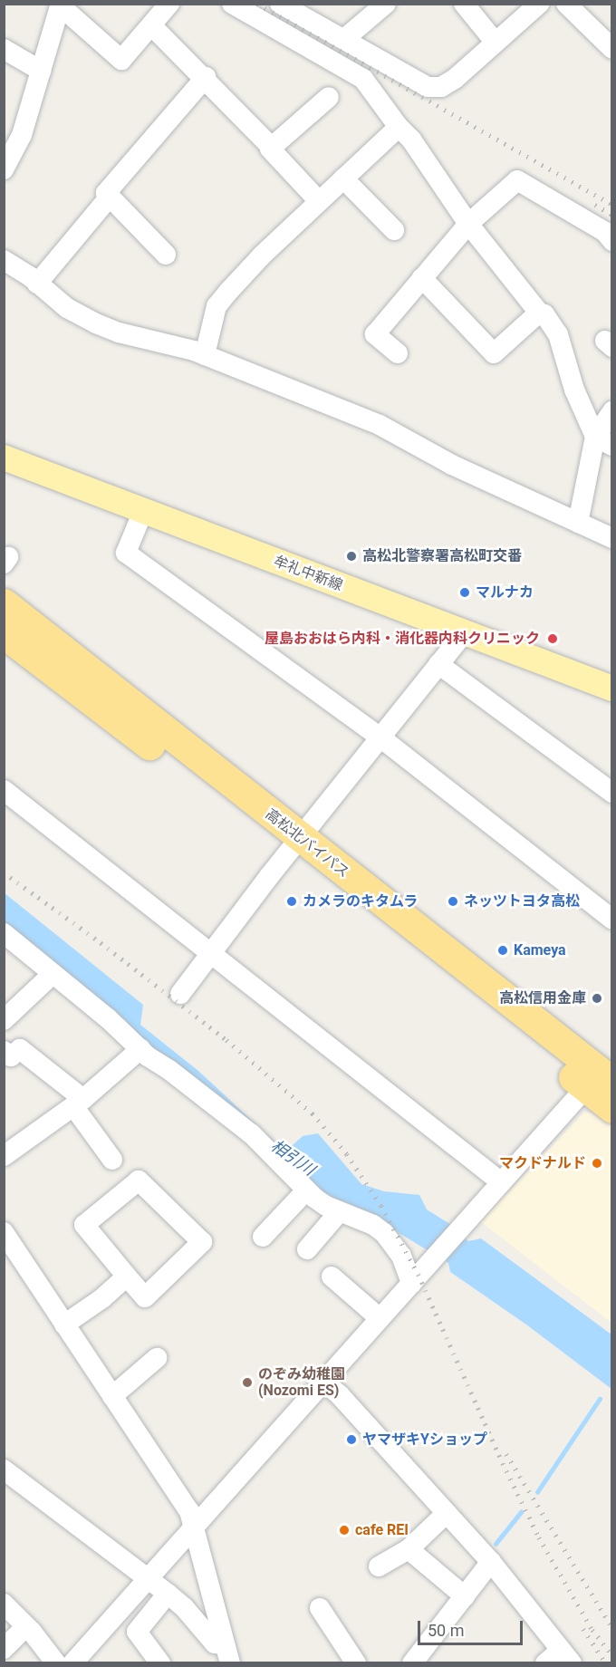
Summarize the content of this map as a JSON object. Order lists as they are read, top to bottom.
{
  "streets": {
    "highway": ["高松北バイパス"],
    "main road": ["牟礼中新線"]
  },
  "water": ["相引川"],
  "places": [
    "高松北警察署高松町交番",
    "マルナカ",
    "屋島おおはら内科・消化器内科クリニック",
    "カメラのキタムラ",
    "ネッツトヨタ高松",
    "Kameya",
    "高松信用金庫",
    "マクドナルド",
    "のぞみ幼稚園 (Nozomi ES)",
    "ヤマザキYショップ",
    "cafe REI"
  ],
  "scale_bar": "50 m"
}
